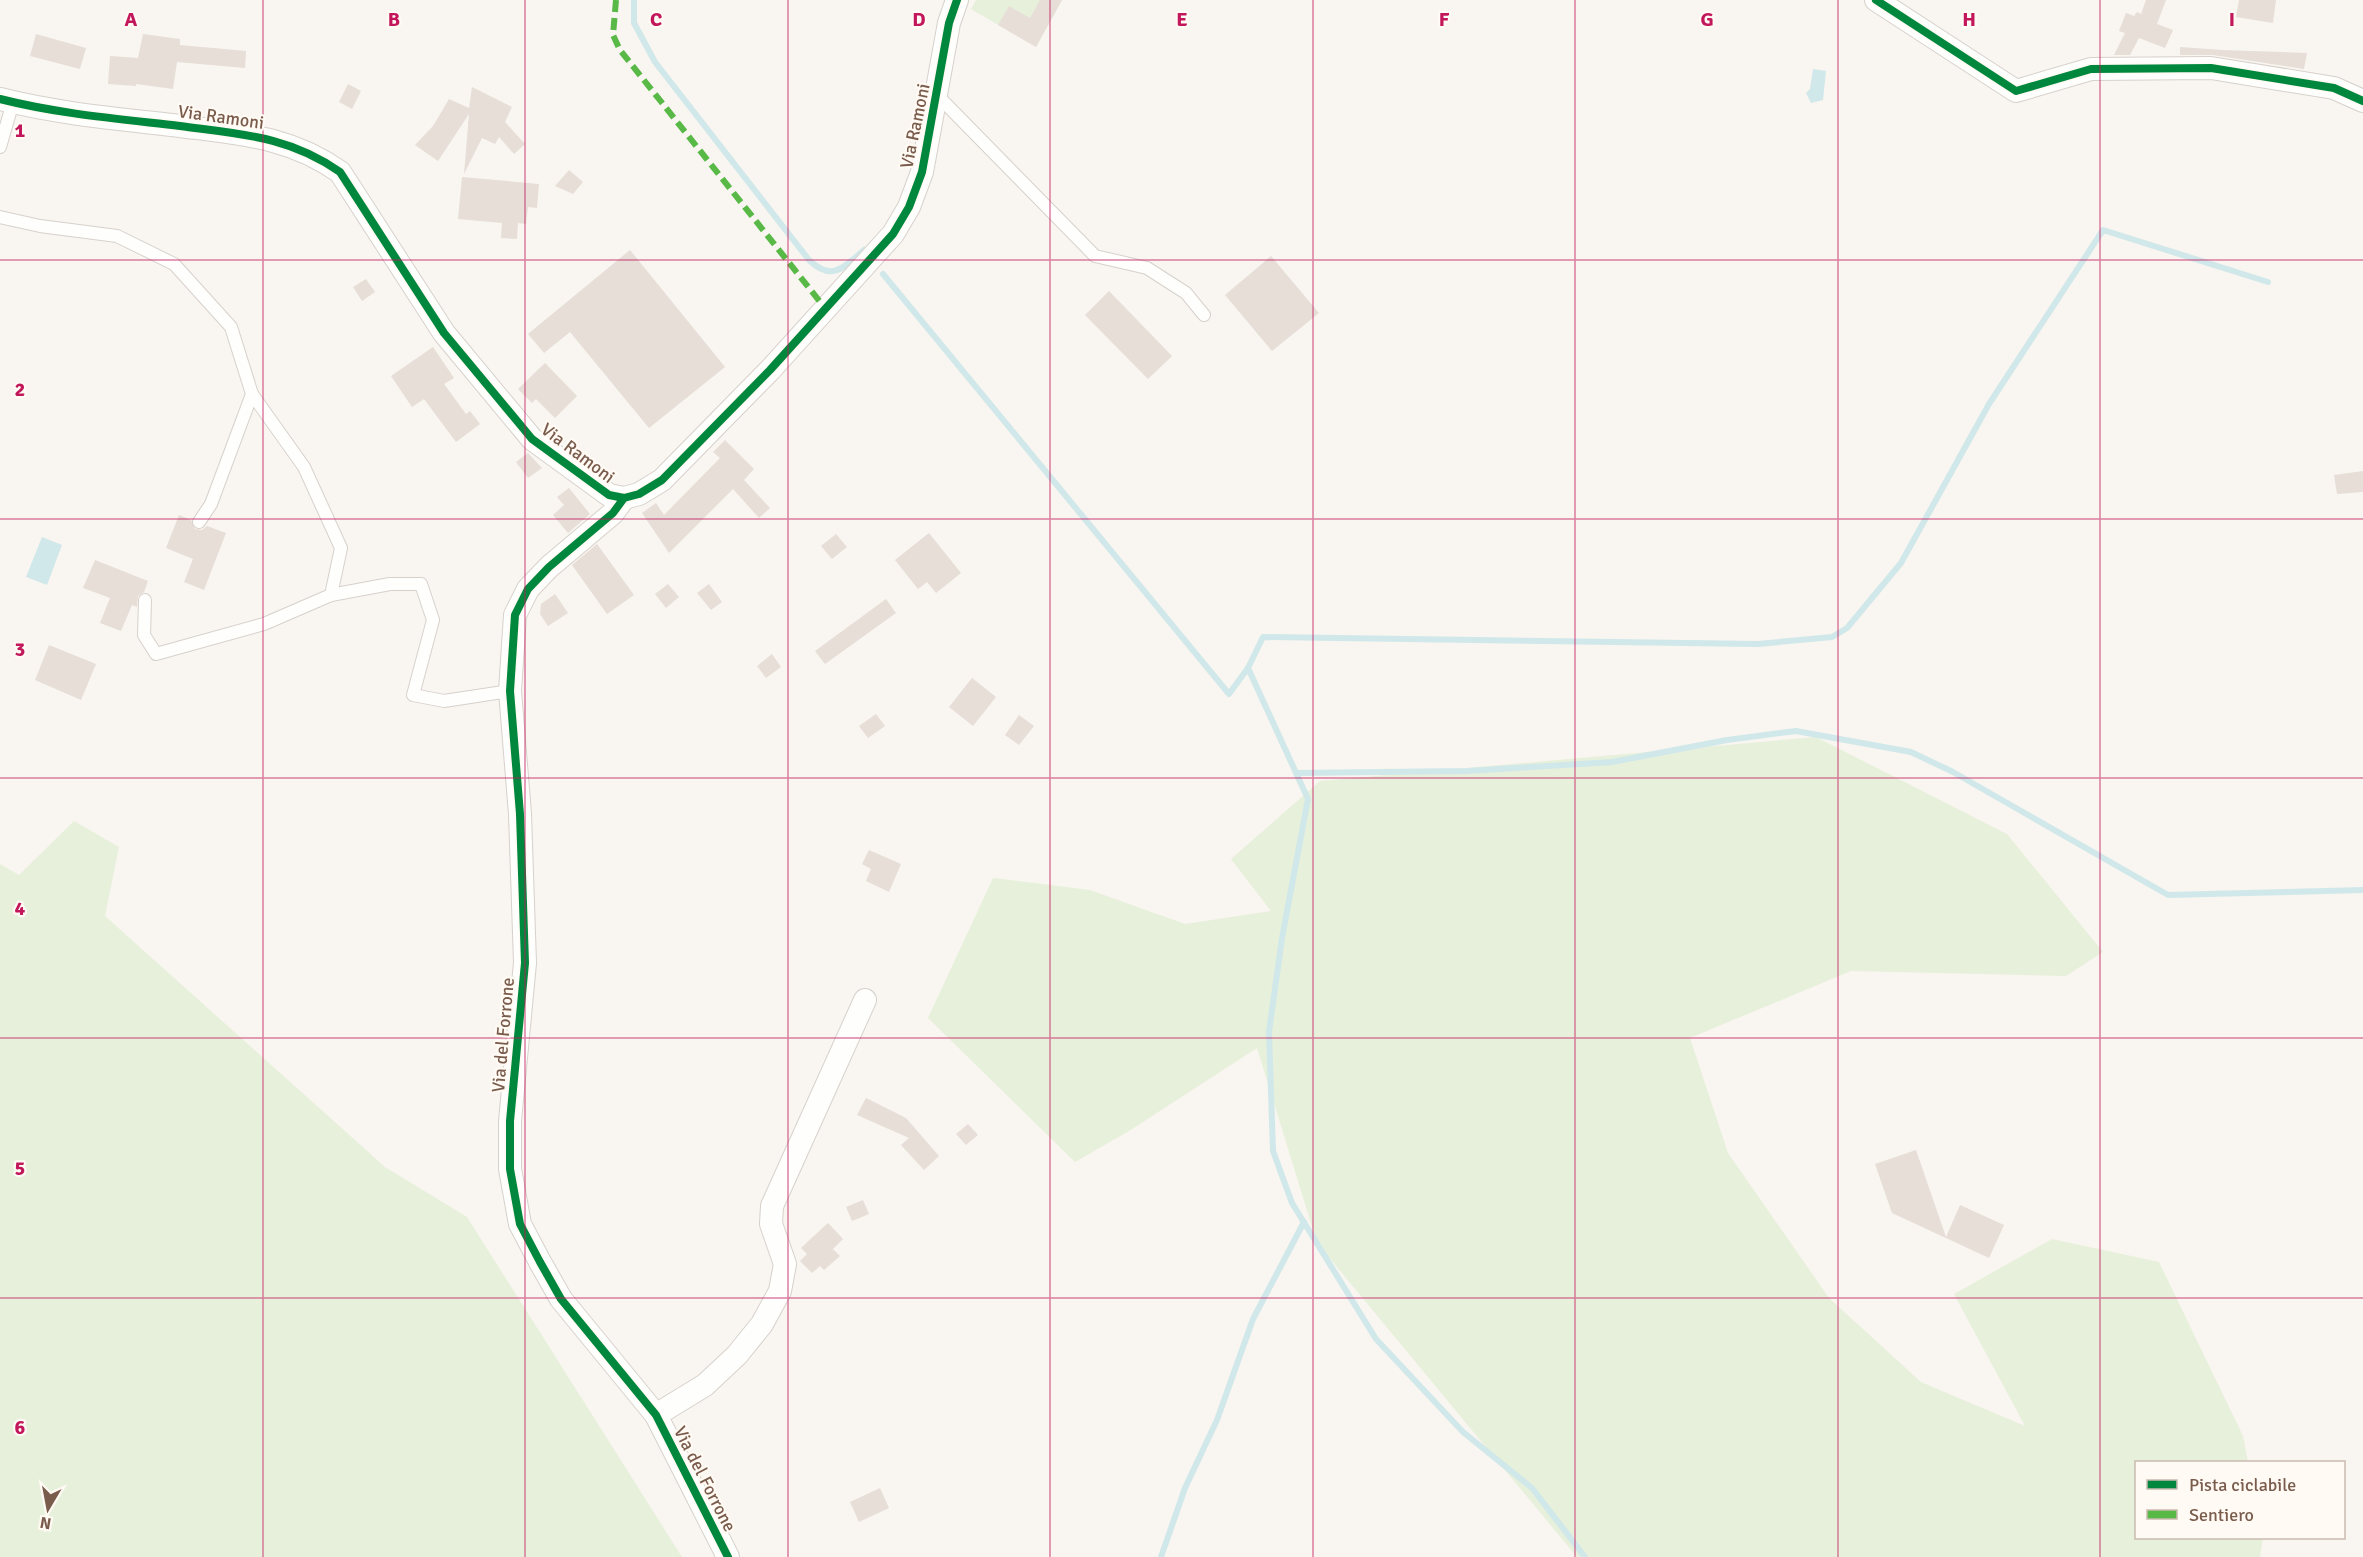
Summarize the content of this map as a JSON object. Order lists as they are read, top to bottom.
{
  "streets": {
    "street": ["Via Ramoni", "Via del Forrone"]
  },
  "crossings": [
    ["Via Ramoni", "Via del Forrone"]
  ],
  "legend": ["Pista ciclabile", "Sentiero"],
  "north": "bottom",
  "grid": {
    "columns": [
      "A",
      "B",
      "C",
      "D",
      "E",
      "F",
      "G",
      "H",
      "I"
    ],
    "rows": [
      "1",
      "2",
      "3",
      "4",
      "5",
      "6"
    ]
  }
}
